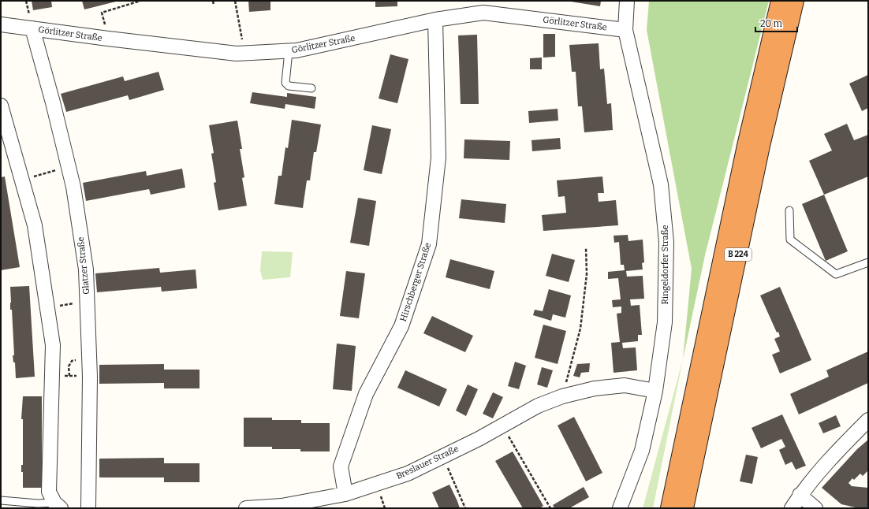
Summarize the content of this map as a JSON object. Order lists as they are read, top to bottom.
{
  "streets": {
    "highway": ["B 224"],
    "street": [
      "Görlitzer Straße",
      "Ringeldorfer Straße",
      "Glatzer Straße",
      "Hirschberger Straße",
      "Breslauer Straße"
    ]
  },
  "crossings": [
    ["Görlitzer Straße", "Ringeldorfer Straße"],
    ["Görlitzer Straße", "Glatzer Straße"],
    ["Görlitzer Straße", "Hirschberger Straße"],
    ["Ringeldorfer Straße", "Breslauer Straße"],
    ["Hirschberger Straße", "Breslauer Straße"]
  ],
  "scale_bar": "20 m"
}
